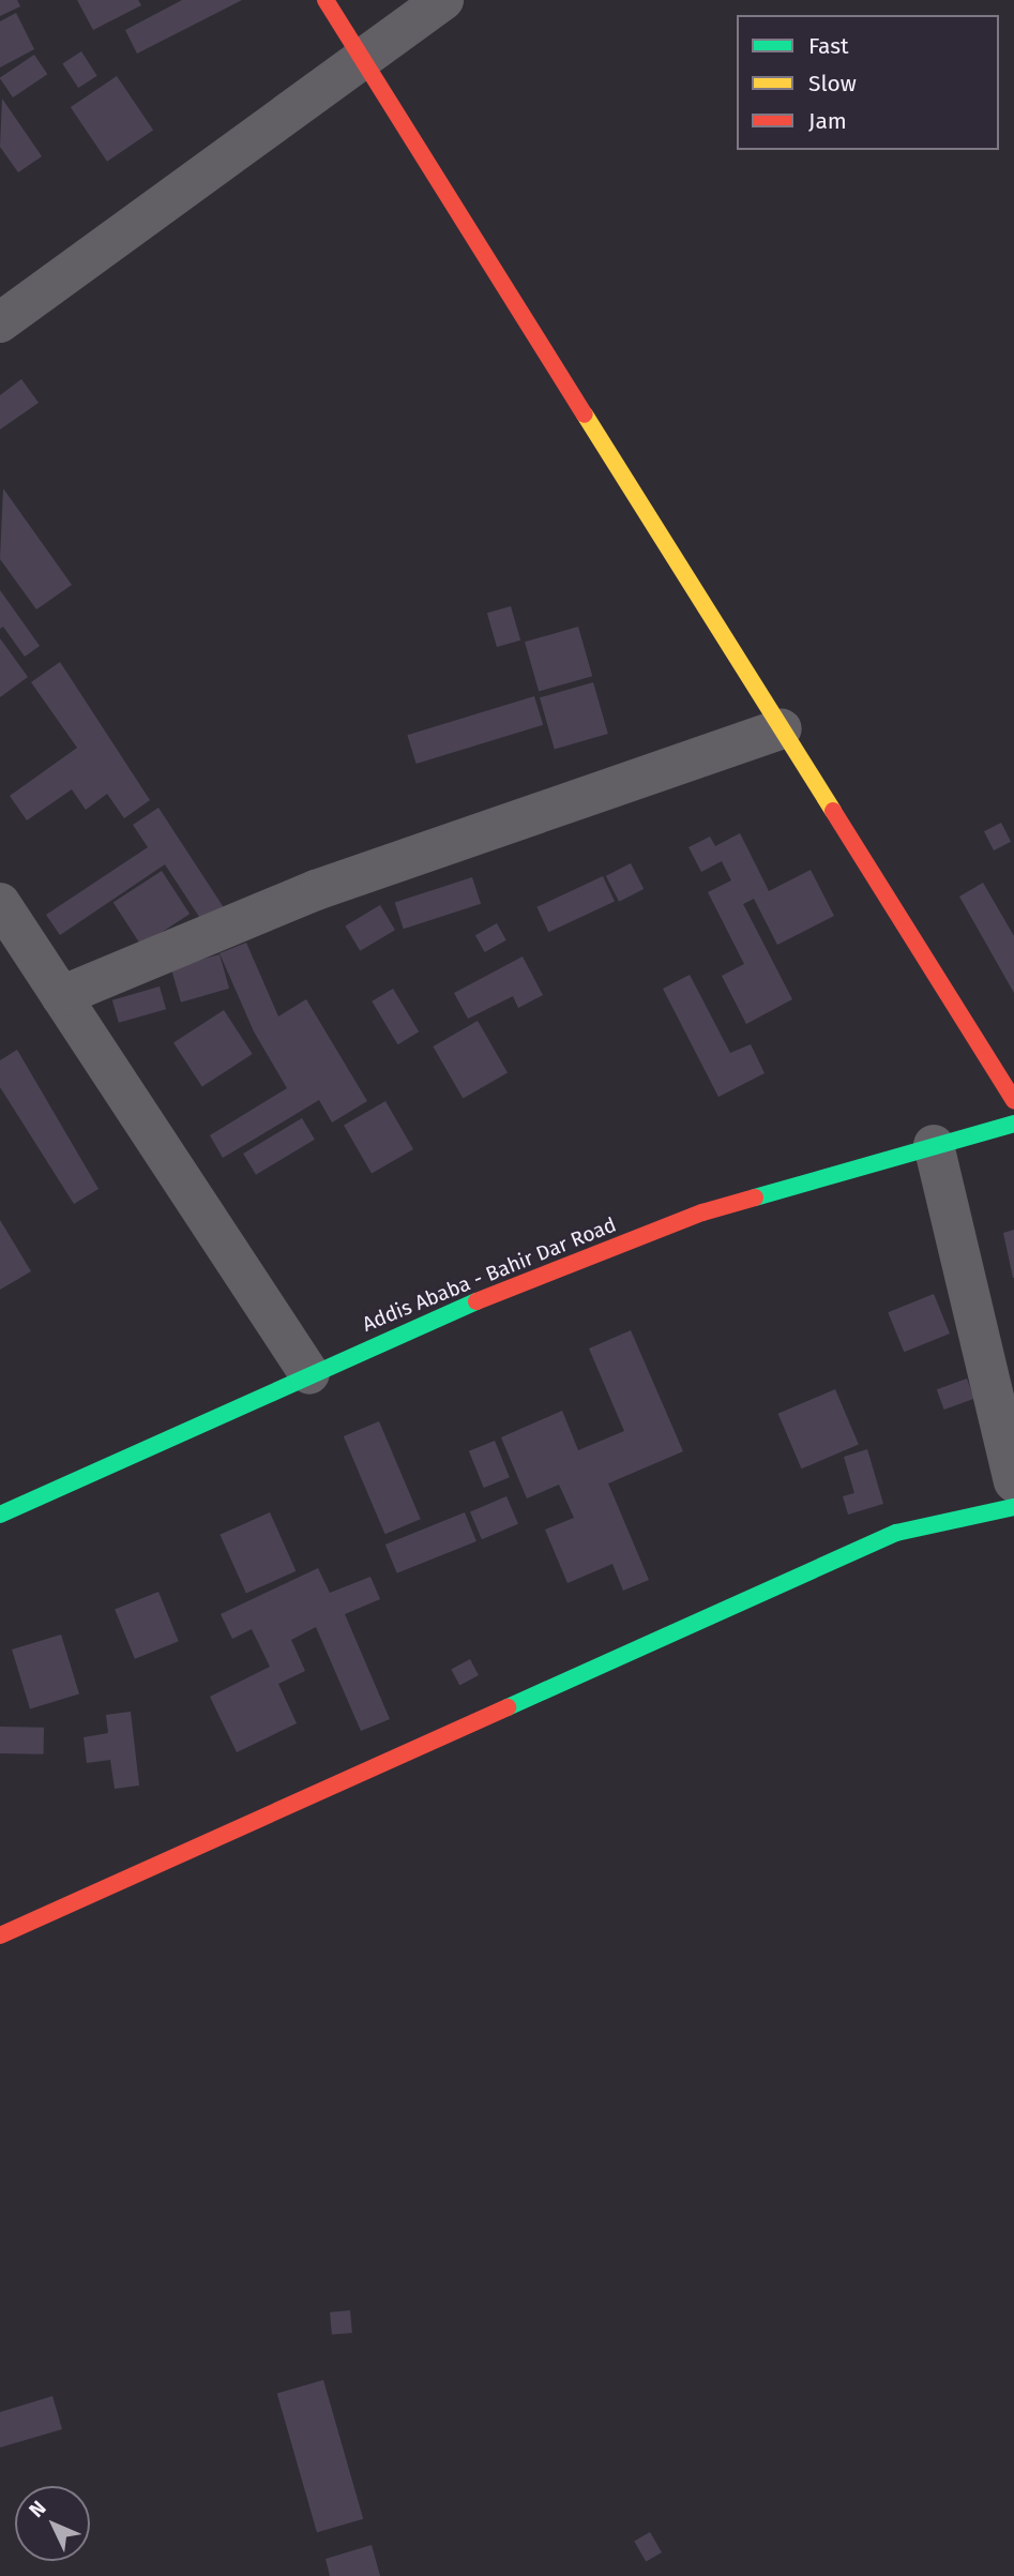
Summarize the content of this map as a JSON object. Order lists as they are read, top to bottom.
{
  "streets": {
    "main road": ["Addis Ababa - Bahir Dar Road"]
  },
  "legend": ["Fast", "Slow", "Jam"],
  "north": "top left"
}
